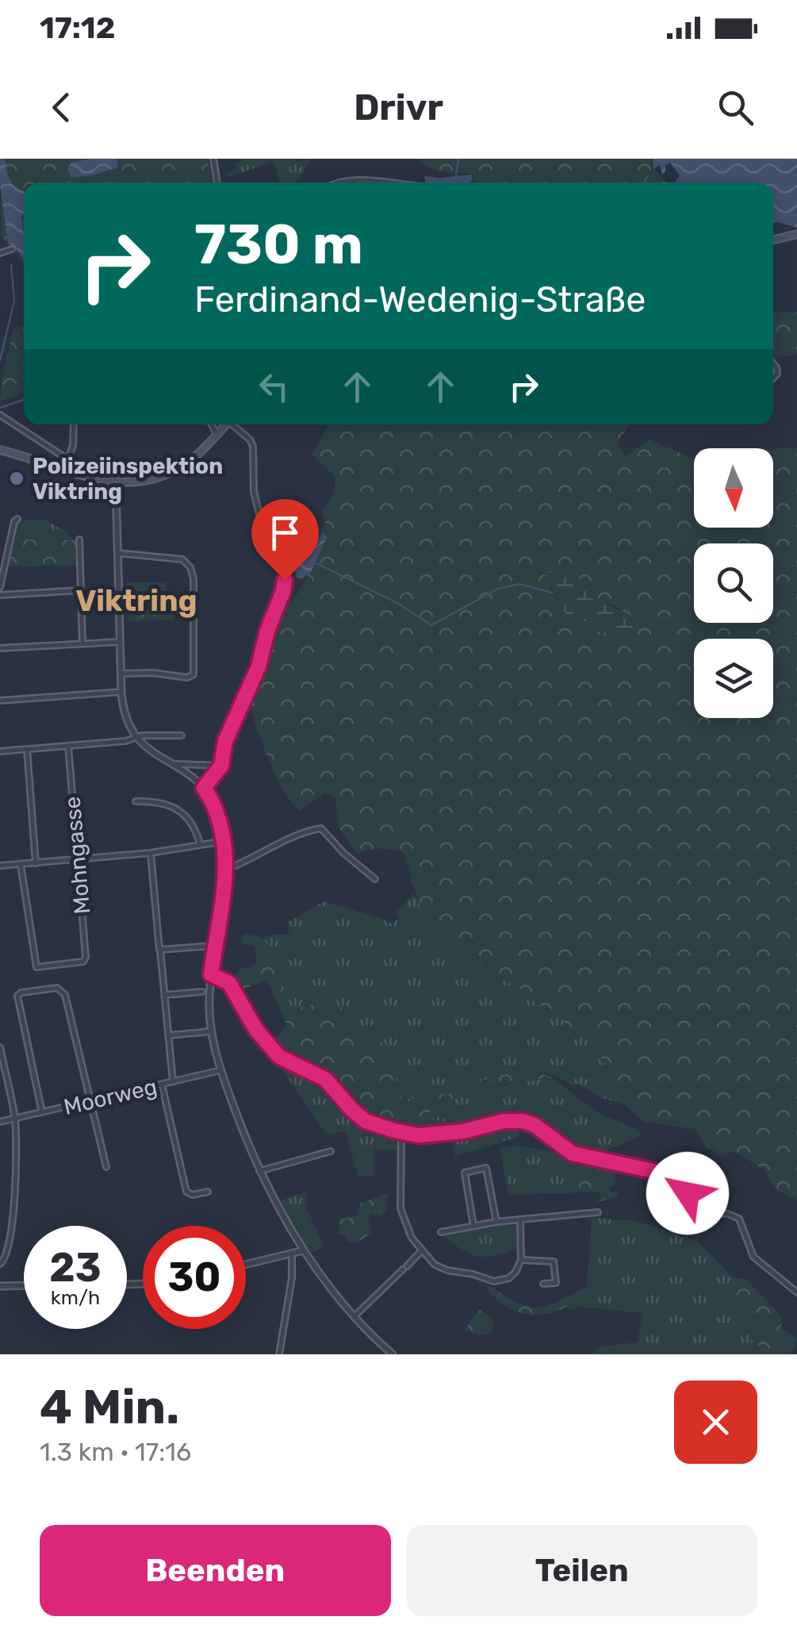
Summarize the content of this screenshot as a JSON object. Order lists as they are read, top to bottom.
{
  "streets": {
    "street": ["Mohngasse", "Moorweg"]
  },
  "districts": ["Viktring"],
  "places": ["Polizeiinspektion Viktring"],
  "north": "bottom",
  "page": {
    "status": "17:12",
    "header": "Drivr",
    "turn": ["730 m", "Ferdinand-Wedenig-Straße"],
    "speed": "23 km/h",
    "limit": "30",
    "heading": ["4 Min.", "1.3 km · 17:16"],
    "buttons": ["Beenden", "Teilen"]
  }
}
